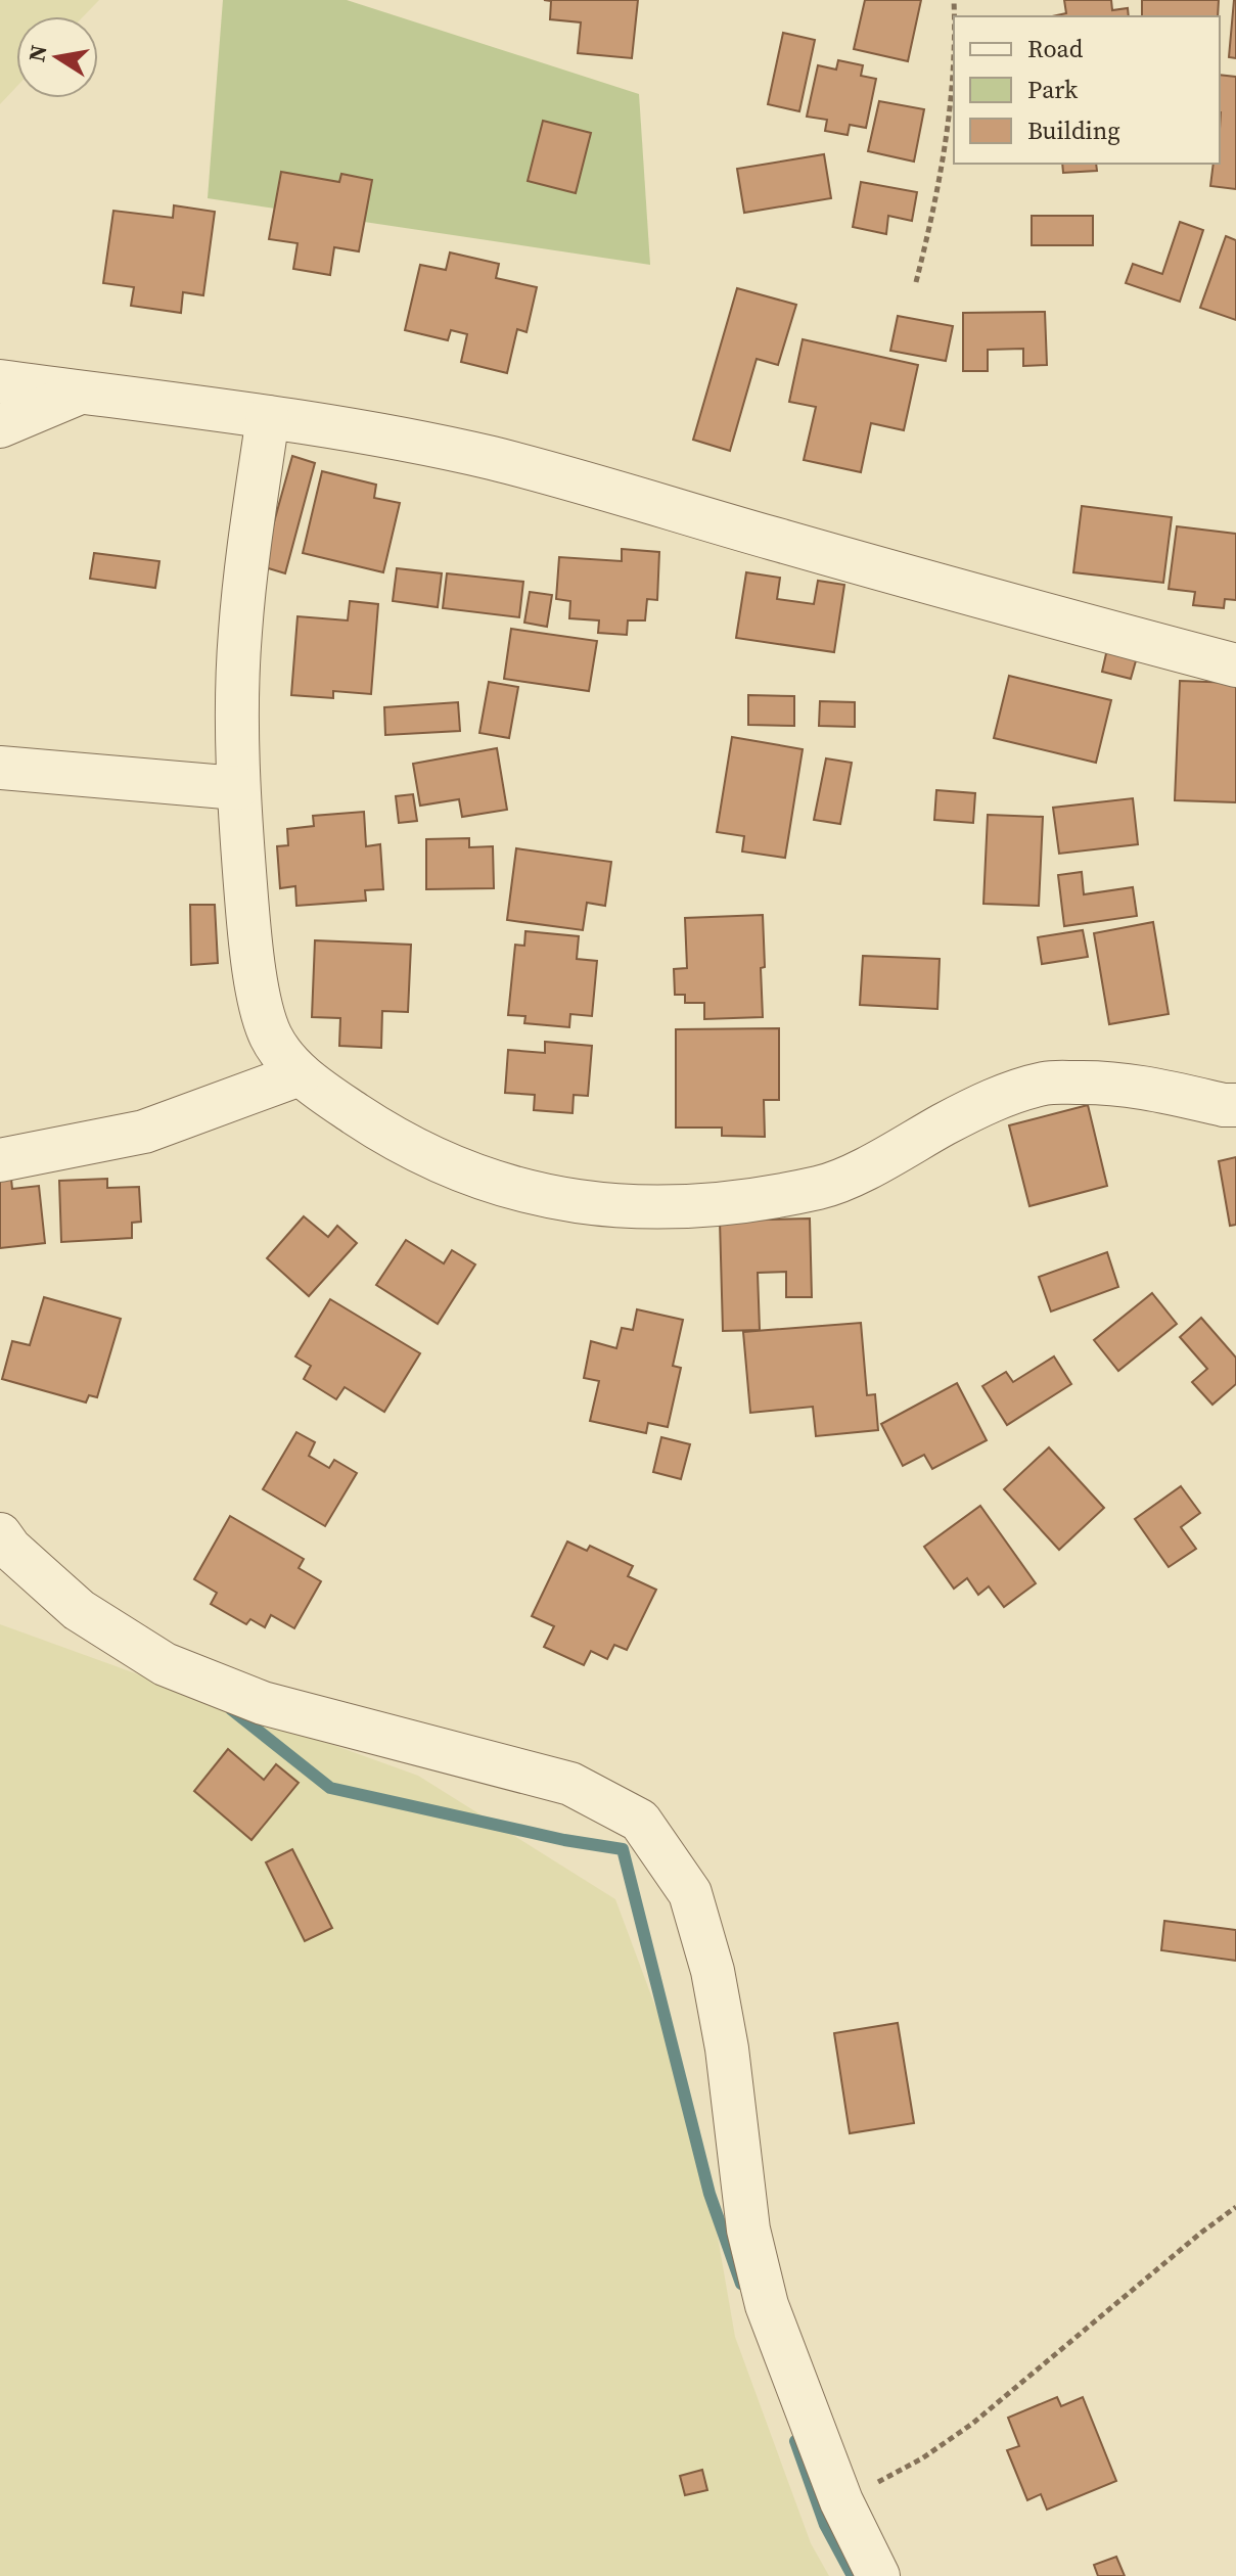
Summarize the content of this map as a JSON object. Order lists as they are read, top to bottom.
{
  "legend": ["Road", "Park", "Building"],
  "north": "left"
}
